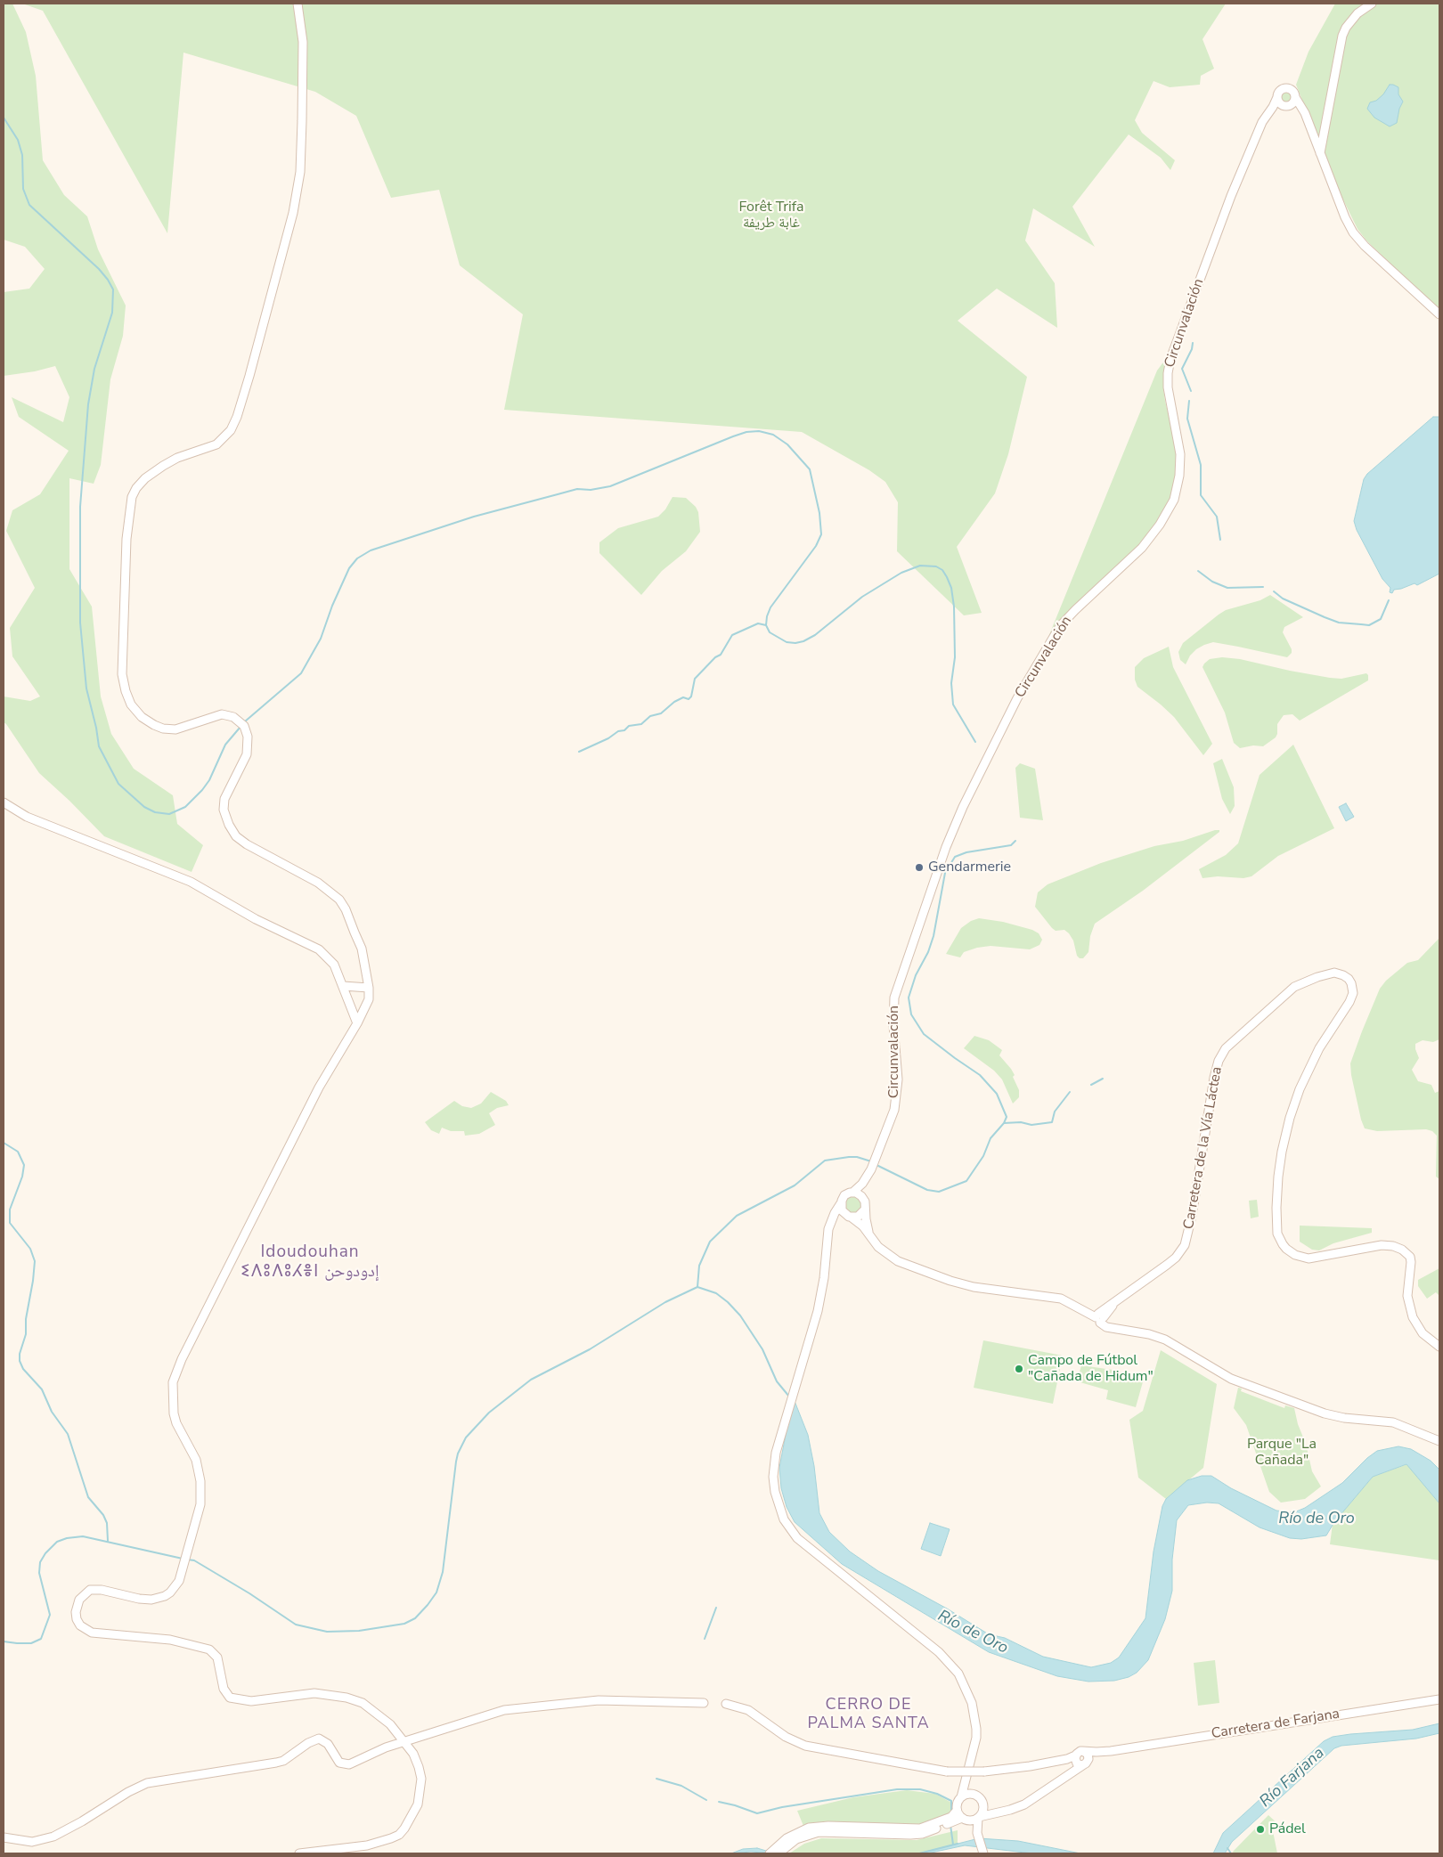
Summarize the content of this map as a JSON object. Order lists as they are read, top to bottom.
{
  "streets": {
    "street": ["Circunvalación", "Carretera de la Vía Láctea", "Carretera de Farjana"]
  },
  "districts": ["Idoudouhan ⵉⴷⵓⴷⵓⵃⴻⵏ إدودوحن", "CERRO DE PALMA SANTA"],
  "water": ["Río de Oro", "Río Farjana"],
  "parks": ["Forêt Trifa غابة طريفة", "Parque \"La Cañada\""],
  "places": ["Gendarmerie", "Campo de Fútbol \"Cañada de Hidum\"", "Pádel"]
}
